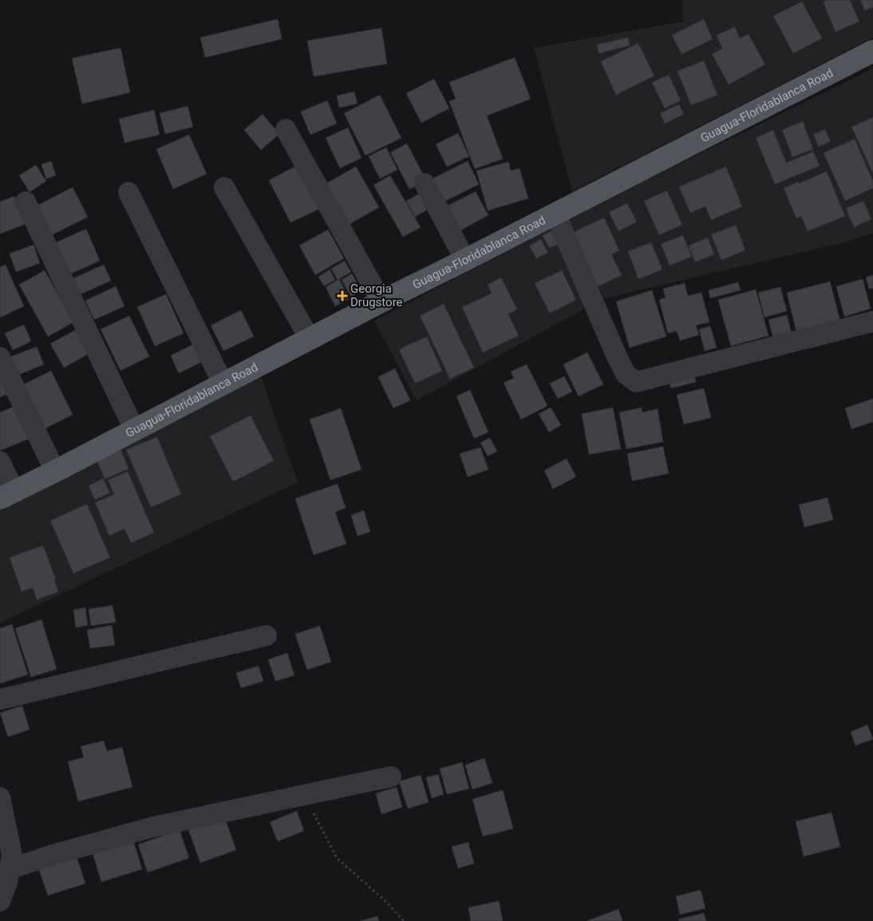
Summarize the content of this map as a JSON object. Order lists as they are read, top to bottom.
{
  "streets": {
    "main road": ["Guagua-Floridablanca Road"]
  },
  "places": {
    "health": ["Georgia Drugstore"]
  }
}
